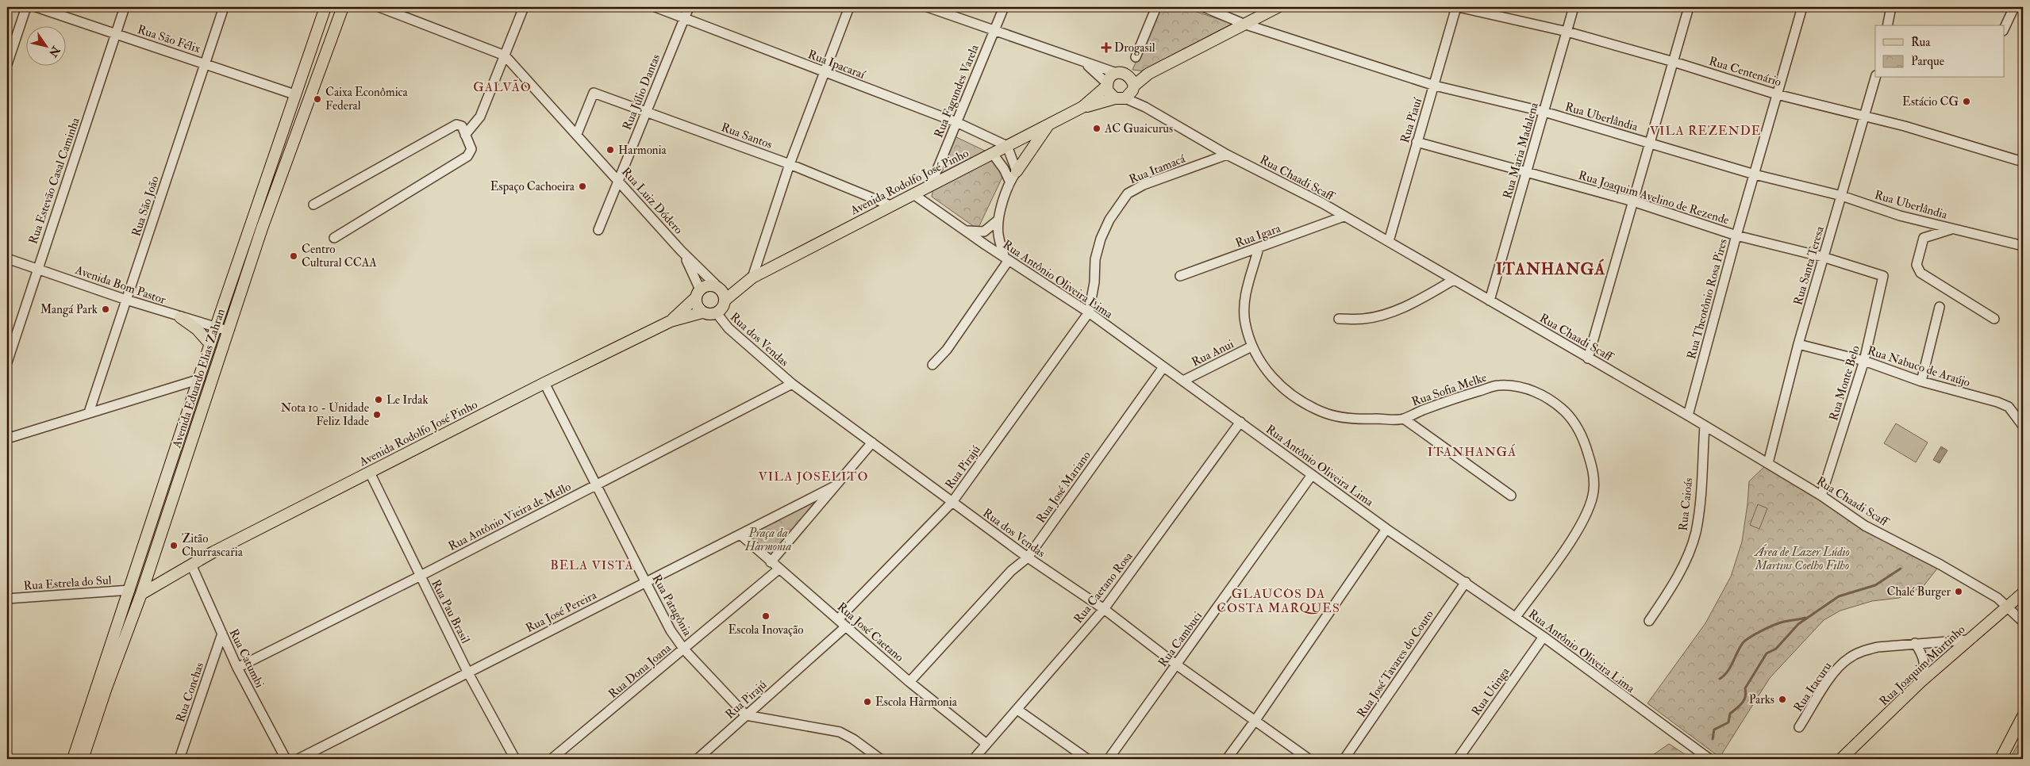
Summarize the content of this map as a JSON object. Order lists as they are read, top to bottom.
{
  "streets": {
    "main road": ["Avenida Rodolfo José Pinho", "Avenida Eduardo Elias Zahran", "Rua Joaquim Murtinho"],
    "street": [
      "Rua São Félix",
      "Rua Ipacaraí",
      "Rua Centenário",
      "Rua Fagundes Varela",
      "Rua Júlio Dantas",
      "Rua Uberlândia",
      "Rua Piauí",
      "Rua Santos",
      "Rua Maria Madalena",
      "Rua Itamacá",
      "Rua Chaadi Scaff",
      "Rua Estevão Casal Caminha",
      "Rua Joaquim Avelino de Rezende",
      "Rua Luiz Dódero",
      "Rua São João",
      "Rua Igara",
      "Rua Santa Teresa",
      "Rua Antônio Oliveira Lima",
      "Avenida Bom Pastor",
      "Rua Theotônio Rosa Pires",
      "Rua dos Vendas",
      "Rua Anui",
      "Rua Nabuco de Araújo",
      "Rua Monte Belo",
      "Rua Sofia Melke",
      "Rua Pirajú",
      "Rua José Mariano",
      "Rua Caioás",
      "Rua Antônio Vieira de Mello",
      "Rua Estrela do Sul",
      "Rua Caetano Rosa",
      "Rua Patagônia",
      "Rua Pau Brasil",
      "Rua José Pereira",
      "Rua José Caetano",
      "Rua Cambuci",
      "Rua Catumbi",
      "Rua José Tavares do Couto",
      "Rua Dona Joana",
      "Rua Itacuru",
      "Rua Utinga",
      "Rua Conchas"
    ]
  },
  "crossings": [
    ["Rua São Félix", "Rua Estevão Casal Caminha"],
    ["Rua São Félix", "Rua São João"],
    ["Rua São Félix", "Avenida Eduardo Elias Zahran"],
    ["Rua Ipacaraí", "Rua Fagundes Varela"],
    ["Rua Ipacaraí", "Rua Júlio Dantas"],
    ["Rua Ipacaraí", "Avenida Rodolfo José Pinho"],
    ["Rua Centenário", "Rua Piauí"],
    ["Rua Centenário", "Rua Maria Madalena"],
    ["Rua Centenário", "Rua Santa Teresa"],
    ["Rua Centenário", "Rua Theotônio Rosa Pires"],
    ["Rua Fagundes Varela", "Avenida Rodolfo José Pinho"],
    ["Rua Júlio Dantas", "Rua Santos"],
    ["Rua Júlio Dantas", "Rua Luiz Dódero"],
    ["Rua Uberlândia", "Rua Piauí"],
    ["Rua Uberlândia", "Rua Maria Madalena"],
    ["Rua Uberlândia", "Rua Santa Teresa"],
    ["Rua Uberlândia", "Rua Theotônio Rosa Pires"],
    ["Rua Piauí", "Rua Chaadi Scaff"],
    ["Rua Piauí", "Rua Joaquim Avelino de Rezende"],
    ["Rua Santos", "Avenida Rodolfo José Pinho"],
    ["Rua Santos", "Rua Luiz Dódero"],
    ["Rua Maria Madalena", "Rua Chaadi Scaff"],
    ["Rua Maria Madalena", "Rua Joaquim Avelino de Rezende"],
    ["Rua Itamacá", "Rua Chaadi Scaff"],
    ["Rua Itamacá", "Rua Antônio Oliveira Lima"],
    ["Rua Itamacá", "Rua Pirajú"],
    ["Rua Chaadi Scaff", "Avenida Rodolfo José Pinho"],
    ["Rua Chaadi Scaff", "Rua Igara"],
    ["Rua Chaadi Scaff", "Rua Santa Teresa"],
    ["Rua Chaadi Scaff", "Rua Theotônio Rosa Pires"],
    ["Rua Chaadi Scaff", "Rua Monte Belo"],
    ["Rua Chaadi Scaff", "Rua Caioás"],
    ["Rua Chaadi Scaff", "Rua Joaquim Murtinho"],
    ["Rua Estevão Casal Caminha", "Avenida Bom Pastor"],
    ["Avenida Rodolfo José Pinho", "Rua Antônio Oliveira Lima"],
    ["Avenida Rodolfo José Pinho", "Avenida Eduardo Elias Zahran"],
    ["Avenida Rodolfo José Pinho", "Rua Estrela do Sul"],
    ["Avenida Rodolfo José Pinho", "Rua Patagônia"],
    ["Avenida Rodolfo José Pinho", "Rua Pau Brasil"],
    ["Avenida Rodolfo José Pinho", "Rua Catumbi"],
    ["Rua Joaquim Avelino de Rezende", "Rua Santa Teresa"],
    ["Rua Joaquim Avelino de Rezende", "Rua Theotônio Rosa Pires"],
    ["Rua Joaquim Avelino de Rezende", "Rua Monte Belo"],
    ["Rua Luiz Dódero", "Rua dos Vendas"],
    ["Rua São João", "Avenida Bom Pastor"],
    ["Rua Igara", "Rua Sofia Melke"],
    ["Rua Santa Teresa", "Rua Nabuco de Araújo"],
    ["Rua Antônio Oliveira Lima", "Rua Anui"],
    ["Rua Antônio Oliveira Lima", "Rua Sofia Melke"],
    ["Rua Antônio Oliveira Lima", "Rua Pirajú"],
    ["Rua Antônio Oliveira Lima", "Rua José Mariano"],
    ["Rua Antônio Oliveira Lima", "Rua Caetano Rosa"],
    ["Rua Antônio Oliveira Lima", "Rua Cambuci"],
    ["Rua Antônio Oliveira Lima", "Rua José Tavares do Couto"],
    ["Rua Antônio Oliveira Lima", "Rua Utinga"],
    ["Avenida Bom Pastor", "Avenida Eduardo Elias Zahran"],
    ["Rua dos Vendas", "Rua Pirajú"],
    ["Rua dos Vendas", "Rua José Mariano"],
    ["Rua dos Vendas", "Rua Antônio Vieira de Mello"],
    ["Rua dos Vendas", "Rua Caetano Rosa"],
    ["Rua dos Vendas", "Rua Cambuci"],
    ["Rua Anui", "Rua Sofia Melke"],
    ["Rua Nabuco de Araújo", "Rua Monte Belo"],
    ["Avenida Eduardo Elias Zahran", "Rua Estrela do Sul"],
    ["Rua Pirajú", "Rua Patagônia"],
    ["Rua Pirajú", "Rua José Caetano"],
    ["Rua José Mariano", "Rua José Caetano"],
    ["Rua Antônio Vieira de Mello", "Rua Patagônia"],
    ["Rua Antônio Vieira de Mello", "Rua Pau Brasil"],
    ["Rua Antônio Vieira de Mello", "Rua Catumbi"],
    ["Rua Caetano Rosa", "Rua José Caetano"],
    ["Rua Patagônia", "Rua José Pereira"],
    ["Rua Patagônia", "Rua Dona Joana"],
    ["Rua Pau Brasil", "Rua José Pereira"],
    ["Rua José Pereira", "Rua José Caetano"],
    ["Rua José Caetano", "Rua Dona Joana"],
    ["Rua Catumbi", "Rua Conchas"],
    ["Rua Joaquim Murtinho", "Rua Itacuru"]
  ],
  "districts": [
    "GALVÃO",
    "VILA REZENDE",
    "ITANHANGÁ",
    "ITANHANGÁ",
    "VILA JOSELITO",
    "BELA VISTA",
    "GLAUCOS DA COSTA MARQUES"
  ],
  "parks": ["Praça da Harmonia", "Área de Lazer Lúdio Martins Coelho Filho"],
  "places": {
    "health": ["Drogasil"],
    "other": [
      "Caixa Econômica Federal",
      "Estácio CG",
      "AC Guaicurus",
      "Harmonia",
      "Espaço Cachoeira",
      "Centro Cultural CCAA",
      "Mangá Park",
      "Le Irdak",
      "Nota 10 - Unidade Feliz Idade",
      "Zitão Churrascaria",
      "Chalé Burger",
      "Escola Inovação",
      "Parks",
      "Escola Harmonia"
    ]
  },
  "legend": ["Rua", "Parque"],
  "north": "bottom right"
}
